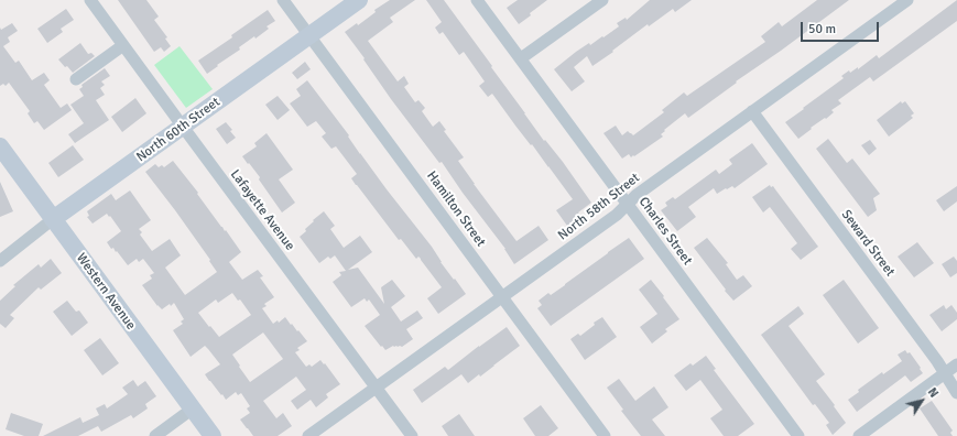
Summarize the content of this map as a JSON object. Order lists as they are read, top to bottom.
{
  "streets": {
    "street": [
      "North 60th Street",
      "North 58th Street",
      "Hamilton Street",
      "Lafayette Avenue",
      "Charles Street",
      "Seward Street",
      "Western Avenue"
    ]
  },
  "crossings": [
    ["North 60th Street", "Hamilton Street"],
    ["North 60th Street", "Lafayette Avenue"],
    ["North 60th Street", "Western Avenue"],
    ["North 58th Street", "Hamilton Street"],
    ["North 58th Street", "Lafayette Avenue"],
    ["North 58th Street", "Charles Street"],
    ["North 58th Street", "Seward Street"]
  ],
  "scale_bar": "50 m",
  "north": "top right"
}
